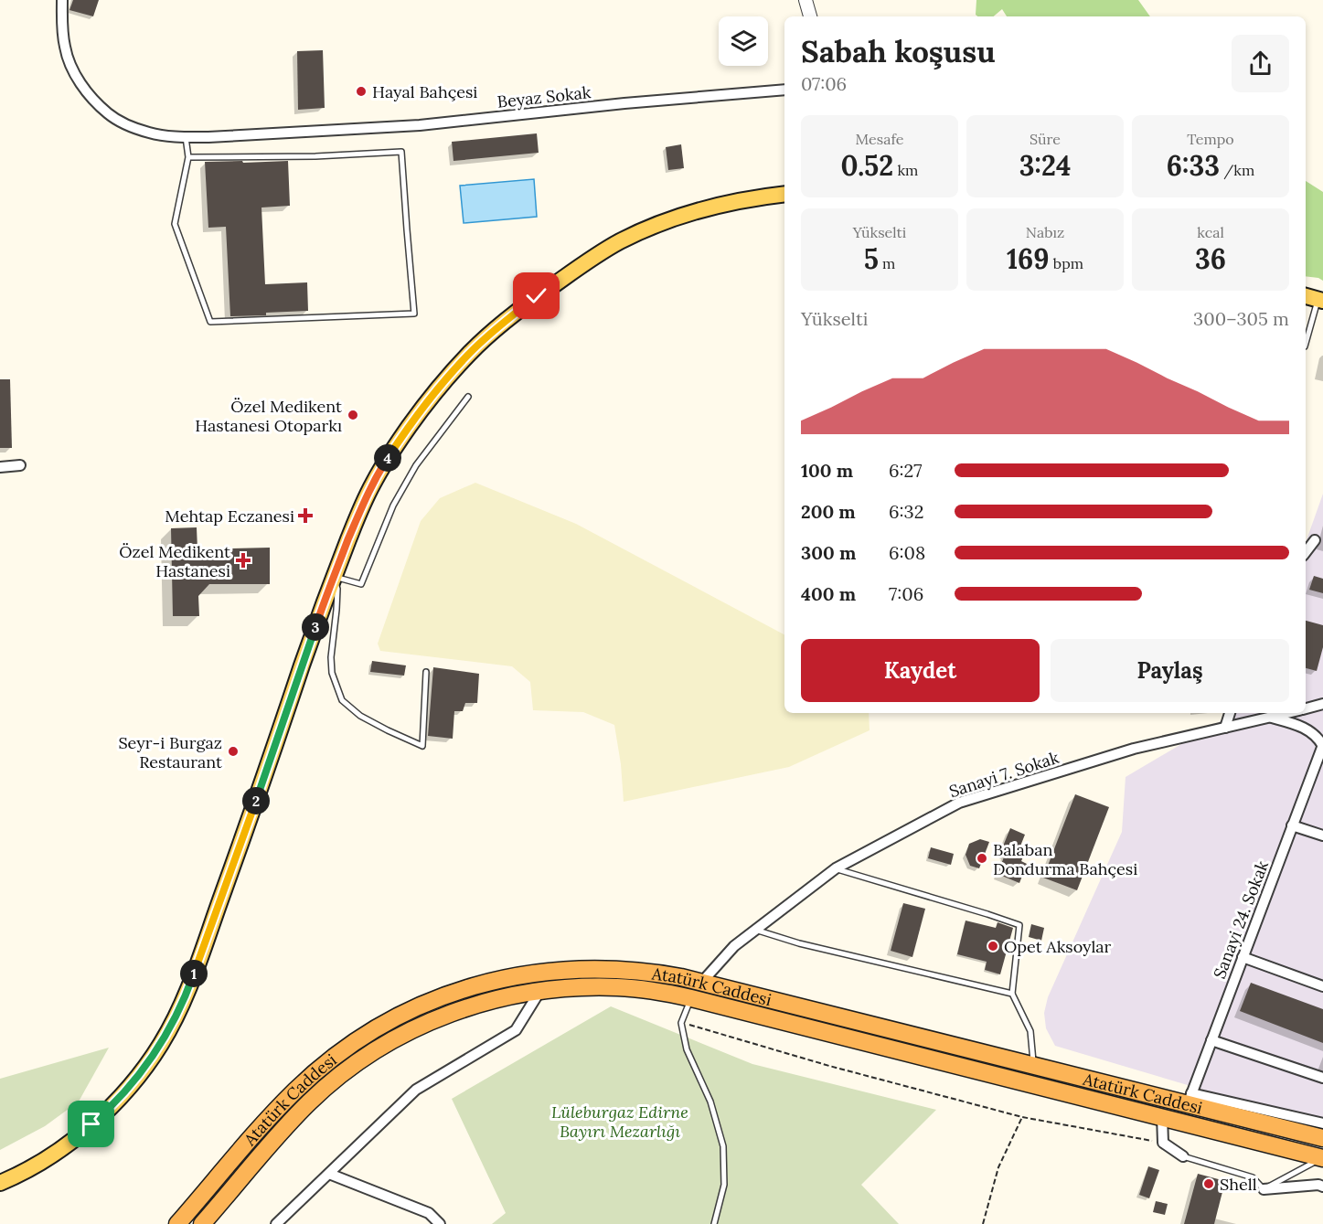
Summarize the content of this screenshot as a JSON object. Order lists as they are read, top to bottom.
{
  "streets": {
    "highway": ["Atatürk Caddesi"],
    "street": ["Beyaz Sokak", "Sanayi 7. Sokak", "Sanayi 24. Sokak"]
  },
  "crossings": [
    ["Sanayi 7. Sokak", "Atatürk Caddesi"],
    ["Sanayi 24. Sokak", "Atatürk Caddesi"]
  ],
  "parks": ["Lüleburgaz Edirne Bayırı Mezarlığı"],
  "places": {
    "other": [
      "Hayal Bahçesi",
      "Özel Medikent Hastanesi Otoparkı",
      "Seyr-i Burgaz Restaurant",
      "Balaban Dondurma Bahçesi",
      "Opet Aksoylar",
      "Shell"
    ],
    "health": ["Mehtap Eczanesi", "Özel Medikent Hastanesi"]
  },
  "page": {
    "heading": ["Sabah koşusu", "07:06"],
    "stats": [
      ["Mesafe", "0.52 km"],
      ["Süre", "3:24"],
      ["Tempo", "6:33 /km"],
      ["Yükselti", "5 m"],
      ["Nabız", "169 bpm"],
      ["kcal", "36"]
    ],
    "chart": ["Yükselti", "300–305 m"],
    "pins": [
      "4",
      "3",
      "2",
      "1"
    ],
    "list": [
      {
        "name": "100 m",
        "note": "6:27"
      },
      {
        "name": "200 m",
        "note": "6:32"
      },
      {
        "name": "300 m",
        "note": "6:08"
      },
      {
        "name": "400 m",
        "note": "7:06"
      }
    ],
    "buttons": ["Kaydet", "Paylaş"]
  }
}
